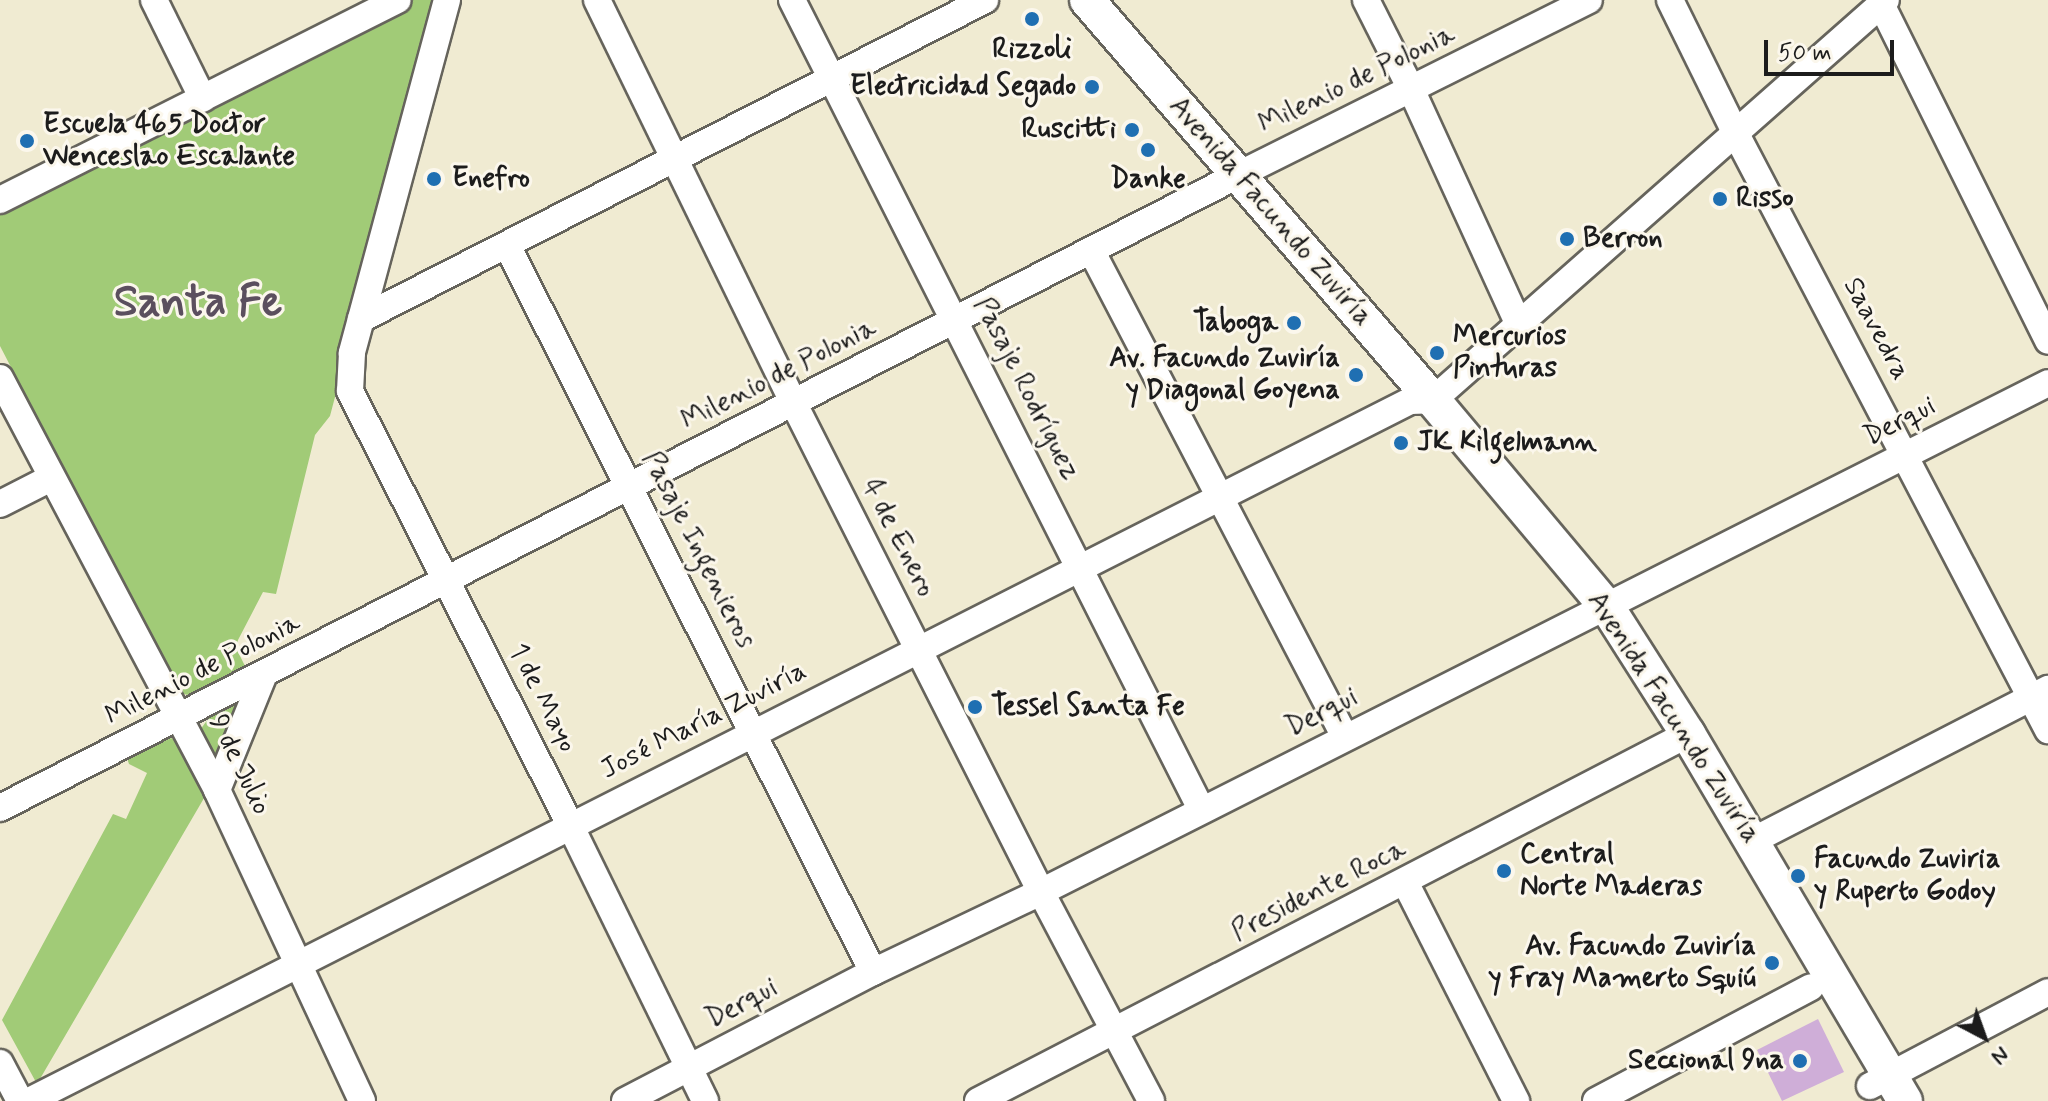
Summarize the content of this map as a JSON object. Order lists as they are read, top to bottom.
{
  "streets": {
    "main road": ["Avenida Facundo Zuviría"],
    "street": [
      "Milenio de Polonia",
      "Saavedra",
      "Pasaje Rodríguez",
      "Derqui",
      "4 de Enero",
      "Pasaje Ingenieros",
      "1 de Mayo",
      "José María Zuviría",
      "9 de Julio",
      "Presidente Roca"
    ]
  },
  "crossings": [
    ["Milenio de Polonia", "Avenida Facundo Zuviría"],
    ["Milenio de Polonia", "Pasaje Rodríguez"],
    ["Milenio de Polonia", "4 de Enero"],
    ["Milenio de Polonia", "Pasaje Ingenieros"],
    ["Milenio de Polonia", "1 de Mayo"],
    ["Milenio de Polonia", "9 de Julio"],
    ["Avenida Facundo Zuviría", "Derqui"],
    ["Avenida Facundo Zuviría", "José María Zuviría"],
    ["Avenida Facundo Zuviría", "Presidente Roca"],
    ["Saavedra", "Derqui"],
    ["Saavedra", "José María Zuviría"],
    ["Pasaje Rodríguez", "Derqui"],
    ["Pasaje Rodríguez", "José María Zuviría"],
    ["Derqui", "4 de Enero"],
    ["Derqui", "Pasaje Ingenieros"],
    ["Derqui", "1 de Mayo"],
    ["4 de Enero", "José María Zuviría"],
    ["4 de Enero", "Presidente Roca"],
    ["Pasaje Ingenieros", "José María Zuviría"],
    ["1 de Mayo", "José María Zuviría"],
    ["José María Zuviría", "9 de Julio"]
  ],
  "districts": ["Santa Fe"],
  "places": [
    "Rizzoli",
    "Electricidad Segado",
    "Ruscitti",
    "Escuela 465 Doctor Wenceslao Escalante",
    "Danke",
    "Enefro",
    "Risso",
    "Berron",
    "Taboga",
    "Mercurios Pinturas",
    "Av. Facundo Zuviría y Diagonal Goyena",
    "JK Kilgelmann",
    "Tessel Santa Fe",
    "Central Norte Maderas",
    "Facundo Zuviria y Ruperto Godoy",
    "Av. Facundo Zuviría y Fray Mamerto Squiú",
    "Seccional 9na"
  ],
  "scale_bar": "50 m",
  "north": "bottom right"
}
